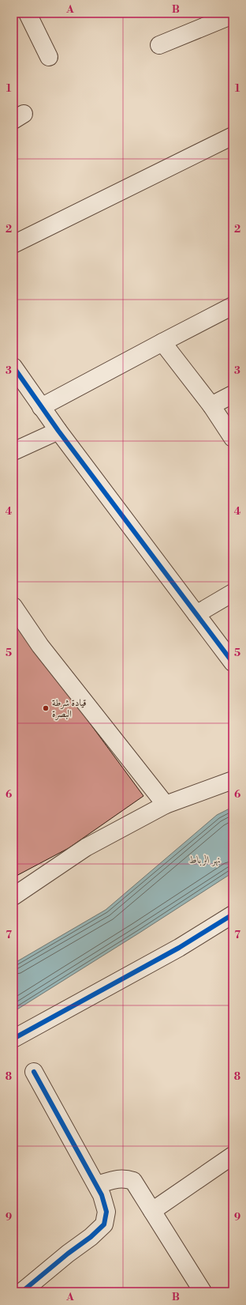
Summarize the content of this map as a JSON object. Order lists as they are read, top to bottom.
{
  "water": ["نهر الرباط"],
  "places": ["قيادة شرطة البصرة"],
  "grid": {
    "columns": ["A", "B"],
    "rows": [
      "1",
      "2",
      "3",
      "4",
      "5",
      "6",
      "7",
      "8",
      "9"
    ]
  }
}
